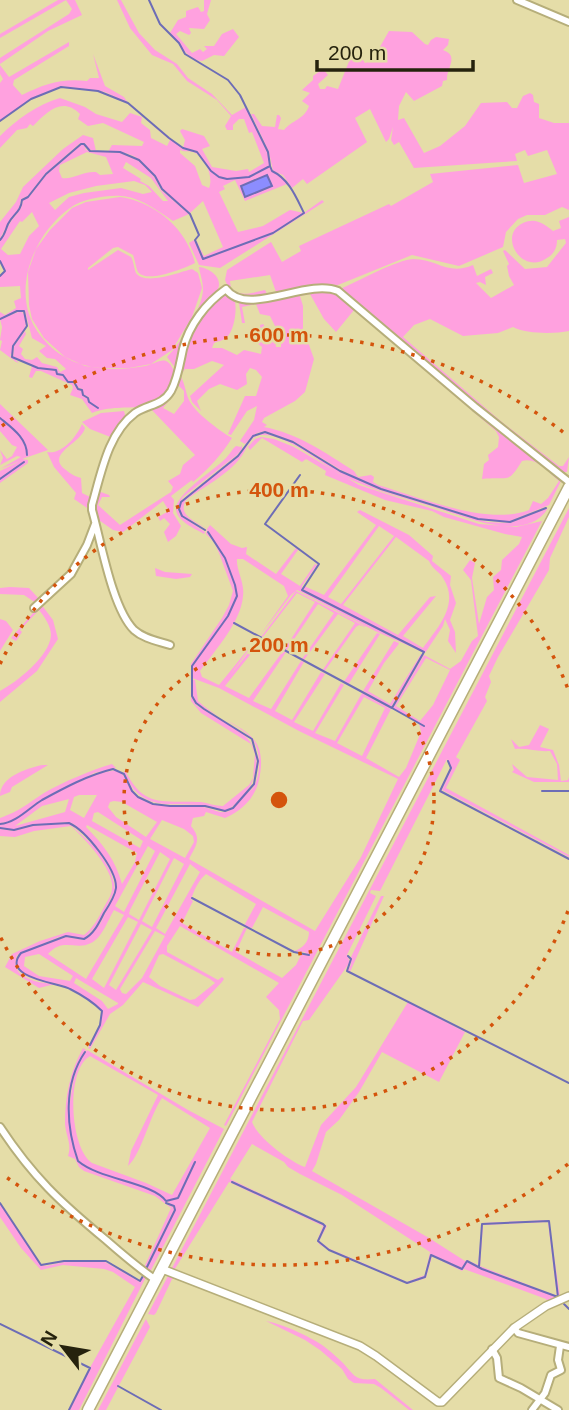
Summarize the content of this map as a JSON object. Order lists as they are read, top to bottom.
{
  "scale_bar": "200 m",
  "north": "top left",
  "rings": ["600 m", "400 m", "200 m"]
}
